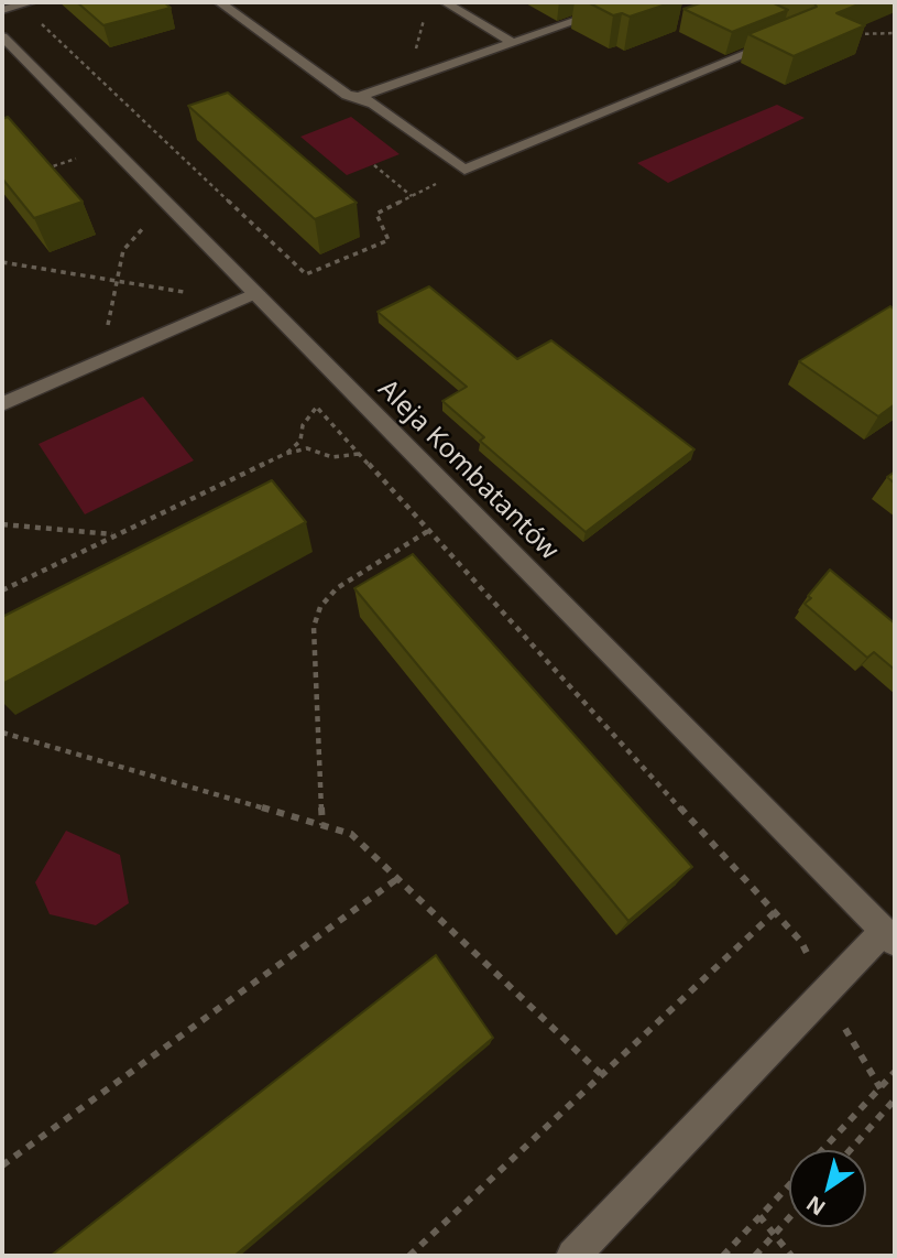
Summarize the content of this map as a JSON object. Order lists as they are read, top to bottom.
{
  "streets": {
    "street": ["Aleja Kombatantów"]
  },
  "north": "bottom left"
}
